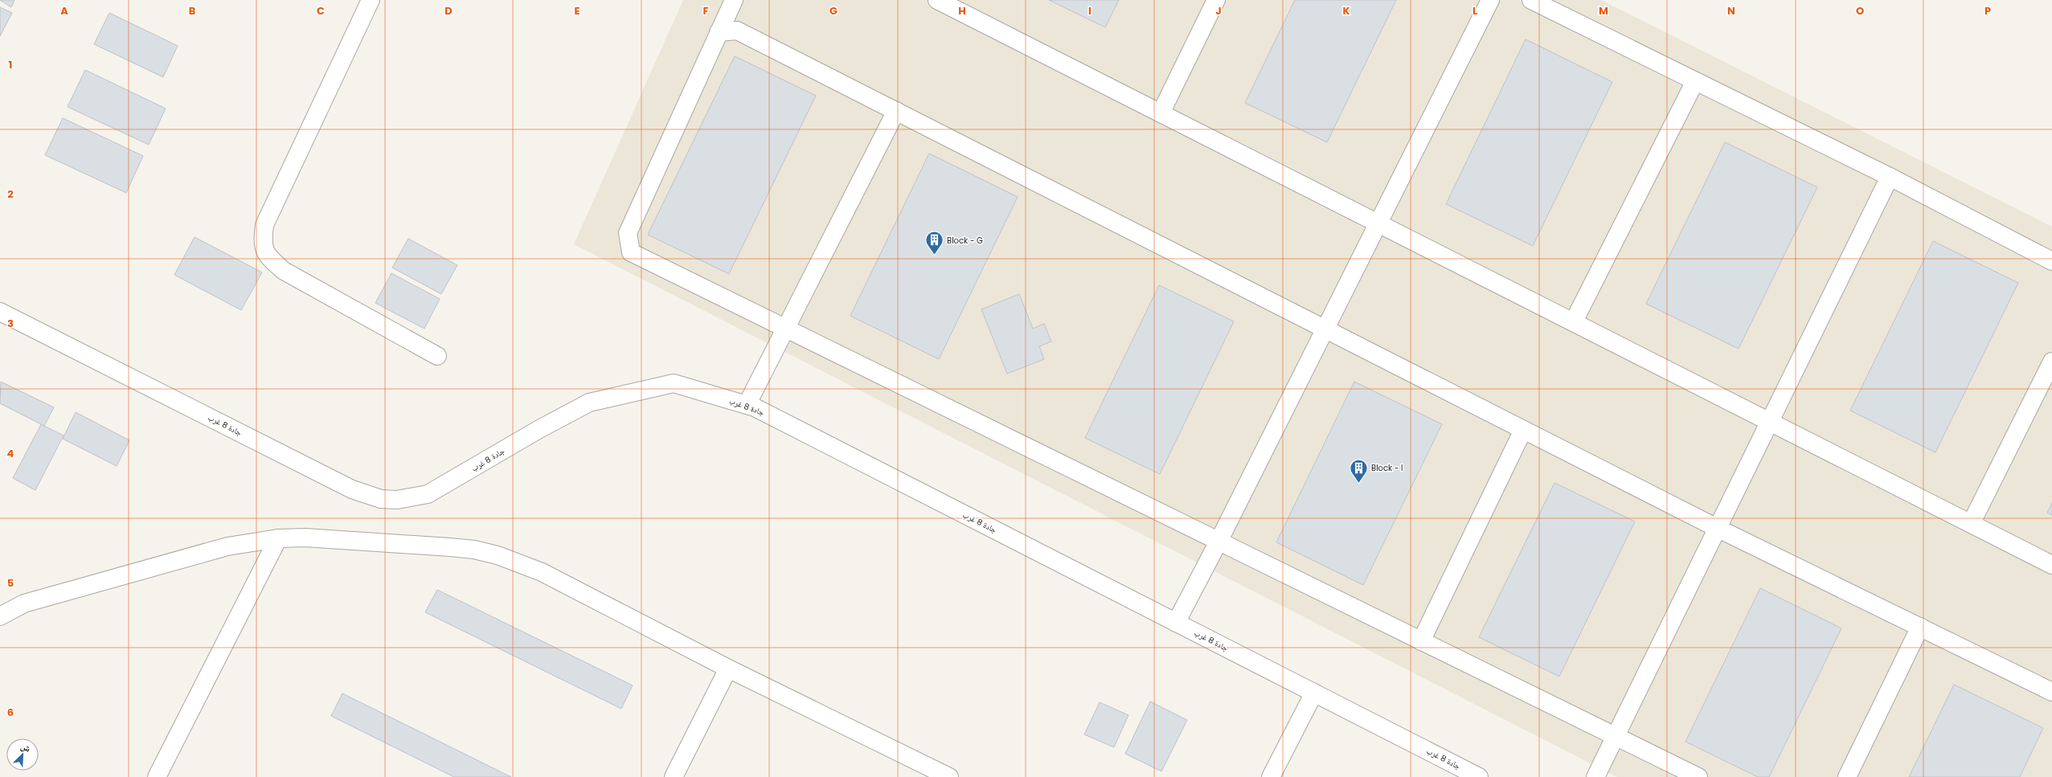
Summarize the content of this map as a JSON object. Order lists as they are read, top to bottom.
{
  "streets": {
    "street": ["جادة 8 غرب"]
  },
  "places": {
    "building": ["Block - G", "Block - I"]
  },
  "north": "top right",
  "grid": {
    "columns": [
      "A",
      "B",
      "C",
      "D",
      "E",
      "F",
      "G",
      "H",
      "I",
      "J",
      "K",
      "L",
      "M",
      "N",
      "O",
      "P"
    ],
    "rows": [
      "1",
      "2",
      "3",
      "4",
      "5",
      "6"
    ]
  }
}
